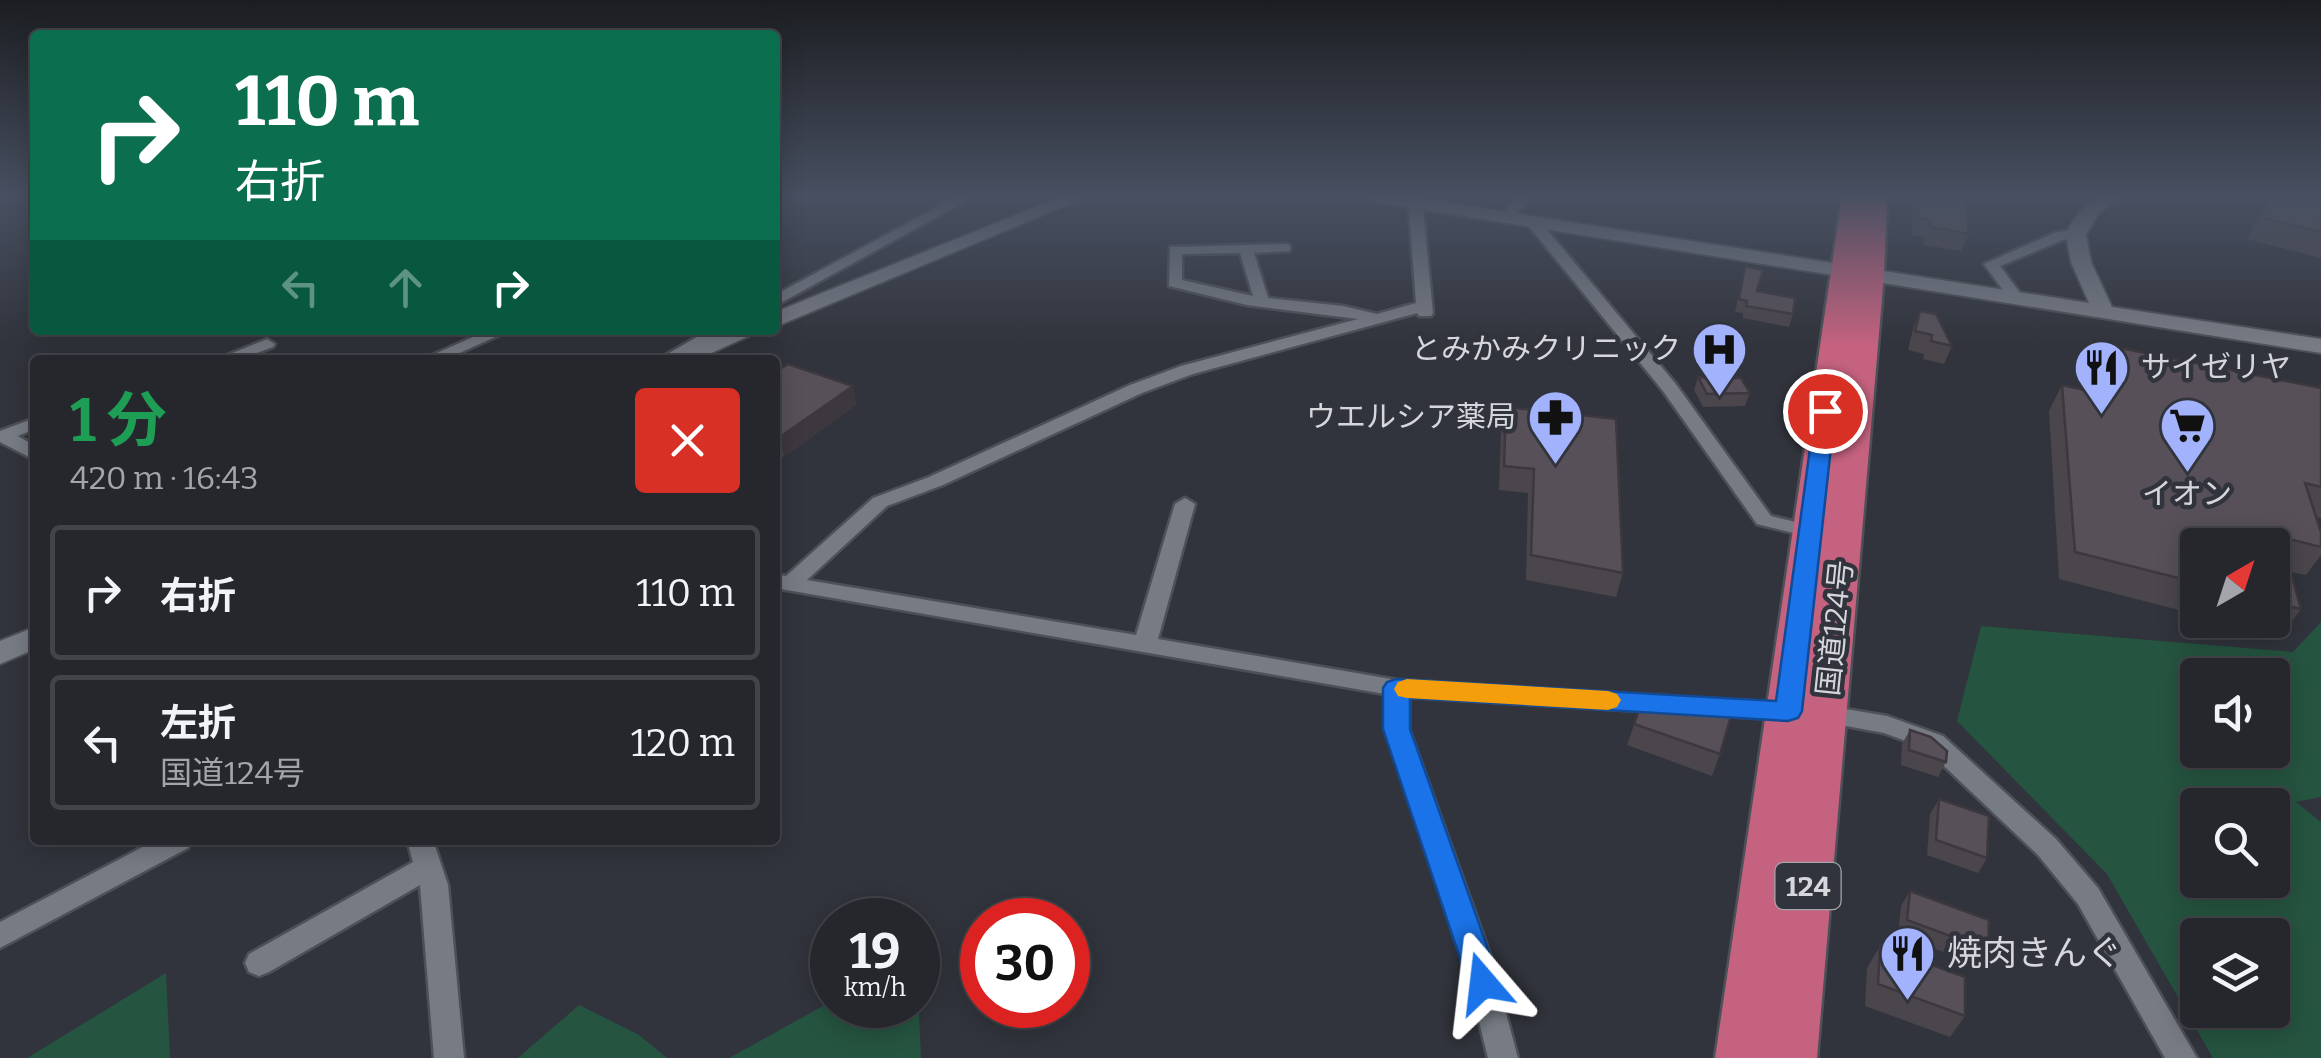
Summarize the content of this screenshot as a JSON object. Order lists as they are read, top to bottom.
{
  "streets": {
    "highway": ["国道124号", "124"]
  },
  "places": {
    "hospital": ["とみかみクリニック"],
    "restaurant": ["サイゼリヤ", "焼肉きんぐ"],
    "pharmacy": ["ウエルシア薬局"],
    "supermarket": ["イオン"]
  },
  "north": "top right",
  "page": {
    "turn": ["110 m", "右折"],
    "heading": ["1 分", "420 m · 16:43"],
    "list": [
      {
        "name": "右折",
        "value": "110 m"
      },
      {
        "name": "左折",
        "note": "国道124号",
        "value": "120 m"
      }
    ],
    "speed": "19 km/h",
    "limit": "30"
  }
}
